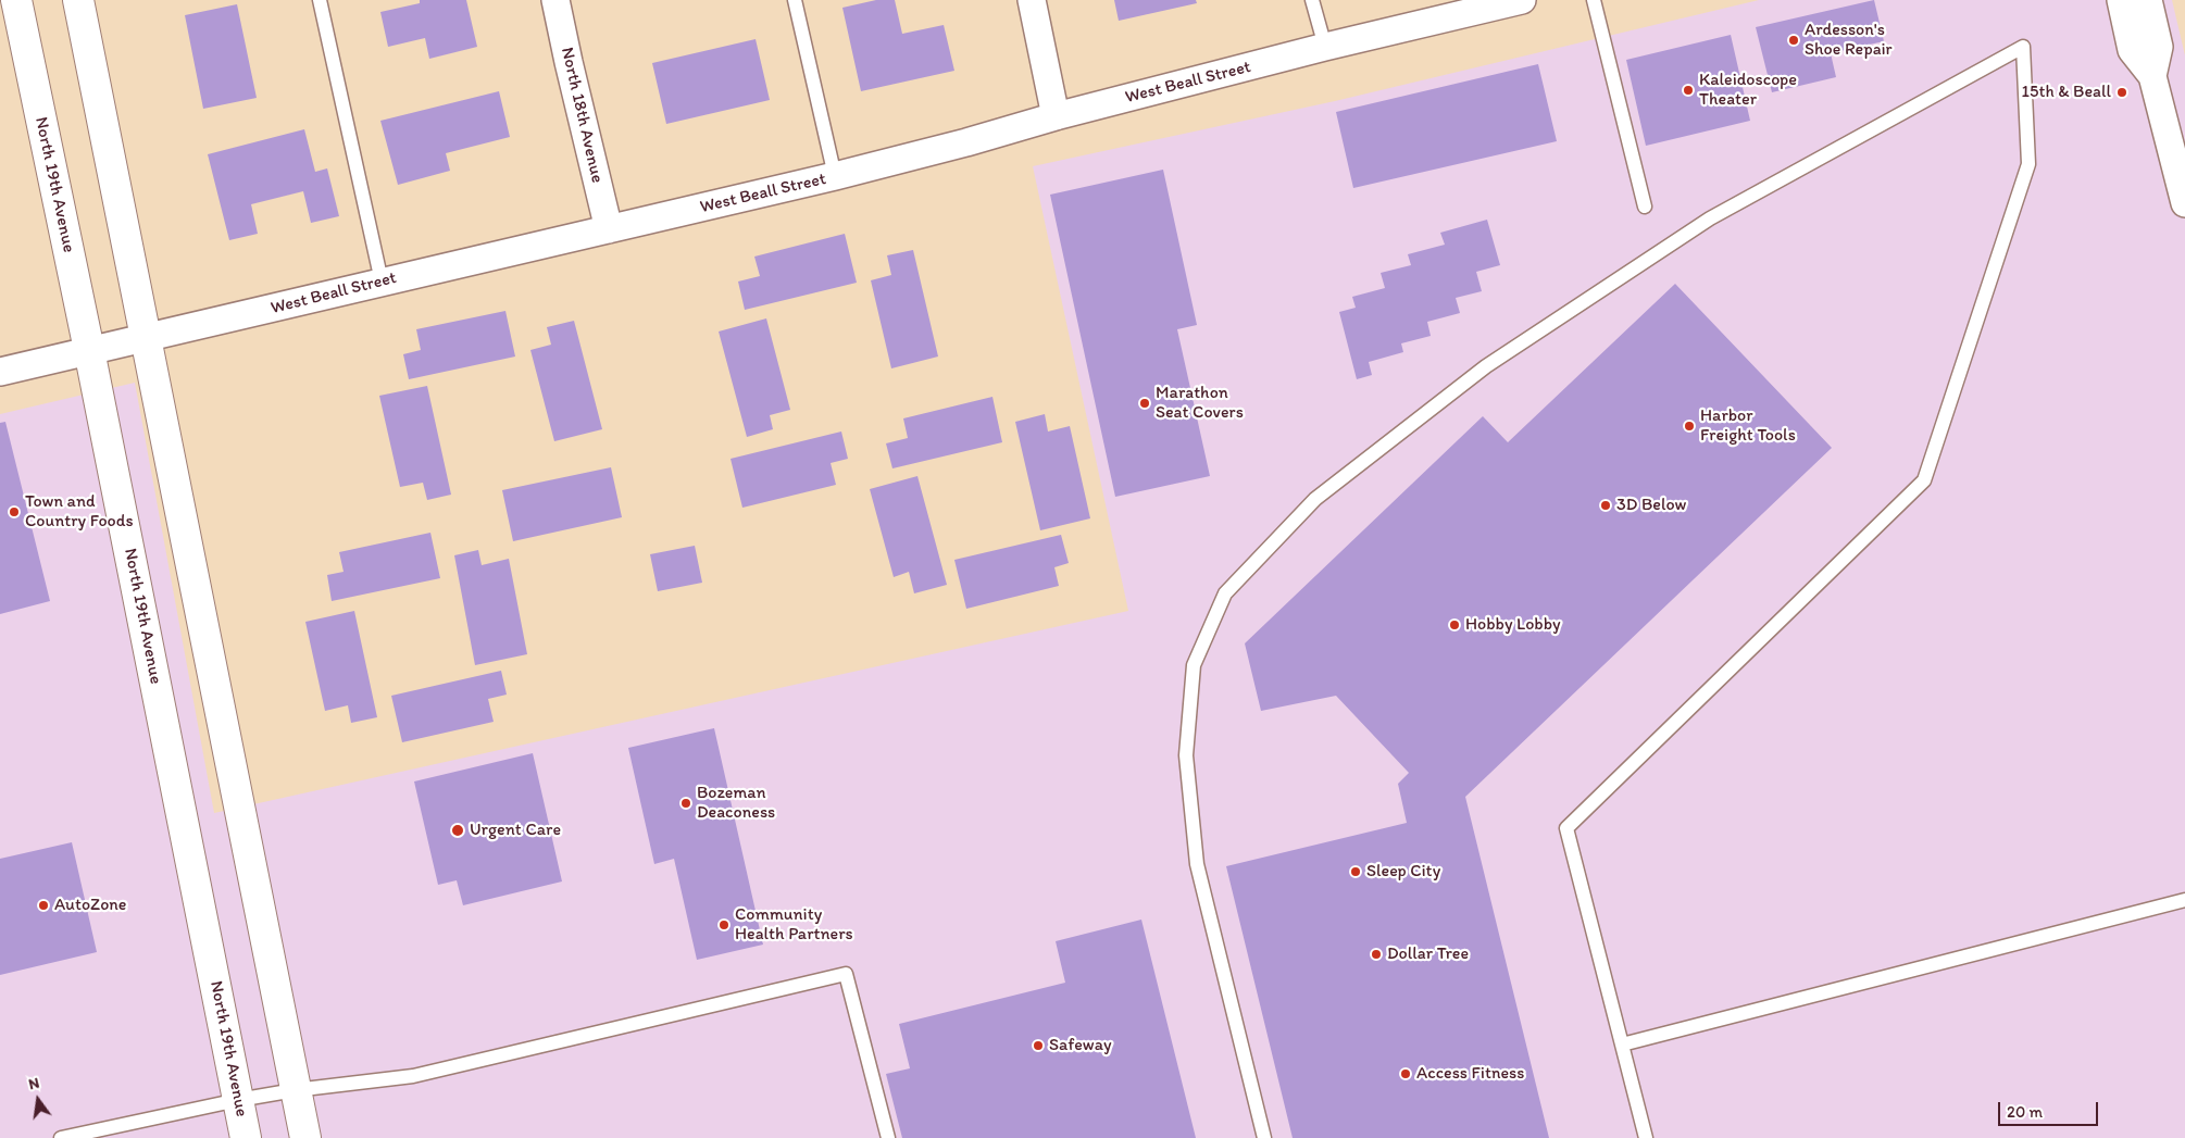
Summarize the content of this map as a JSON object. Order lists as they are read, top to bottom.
{
  "streets": {
    "main road": ["North 19th Avenue"],
    "street": ["West Beall Street", "North 18th Avenue"]
  },
  "crossings": [
    ["West Beall Street", "North 18th Avenue"],
    ["West Beall Street", "North 19th Avenue"]
  ],
  "places": [
    "Ardesson's Shoe Repair",
    "Kaleidoscope Theater",
    "15th & Beall",
    "Marathon Seat Covers",
    "Harbor Freight Tools",
    "3D Below",
    "Town and Country Foods",
    "Hobby Lobby",
    "Bozeman Deaconess",
    "Urgent Care",
    "Sleep City",
    "AutoZone",
    "Community Health Partners",
    "Dollar Tree",
    "Safeway",
    "Access Fitness"
  ],
  "scale_bar": "20 m",
  "north": "top"
}
